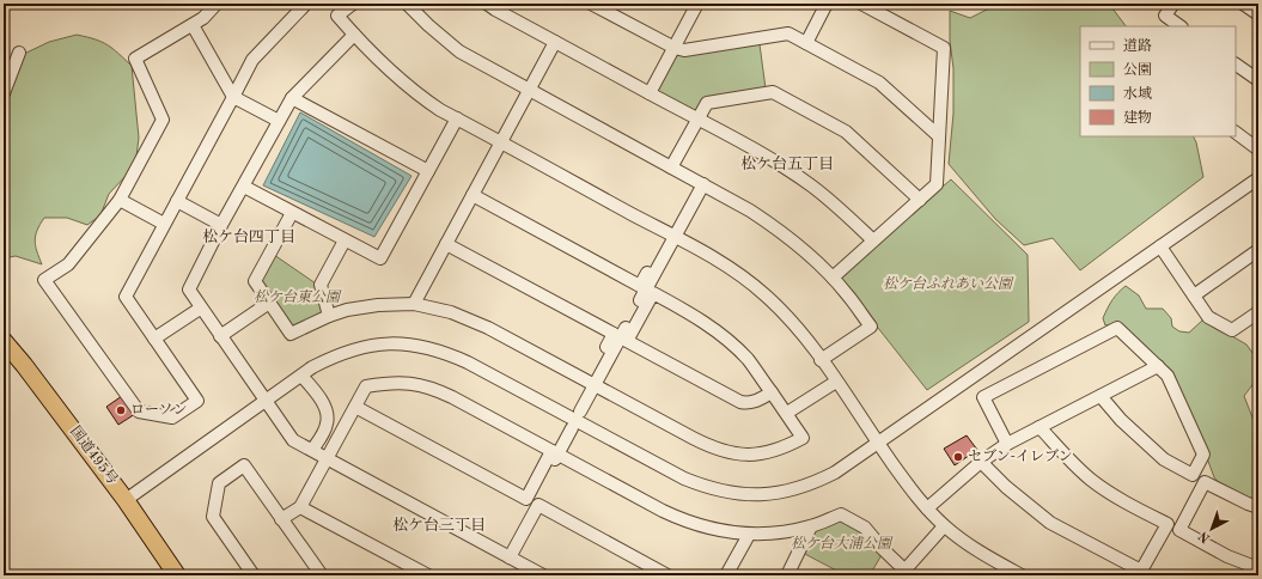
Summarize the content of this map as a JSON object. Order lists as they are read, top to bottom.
{
  "streets": {
    "highway": ["国道495号"]
  },
  "districts": ["松ケ台五丁目", "松ケ台四丁目", "松ケ台三丁目"],
  "parks": ["松ケ台ふれあい公園", "松ケ台東公園", "松ケ台大浦公園"],
  "places": ["ローソン", "セブン-イレブン"],
  "legend": [
    "道路",
    "公園",
    "水域",
    "建物"
  ],
  "north": "bottom left"
}
